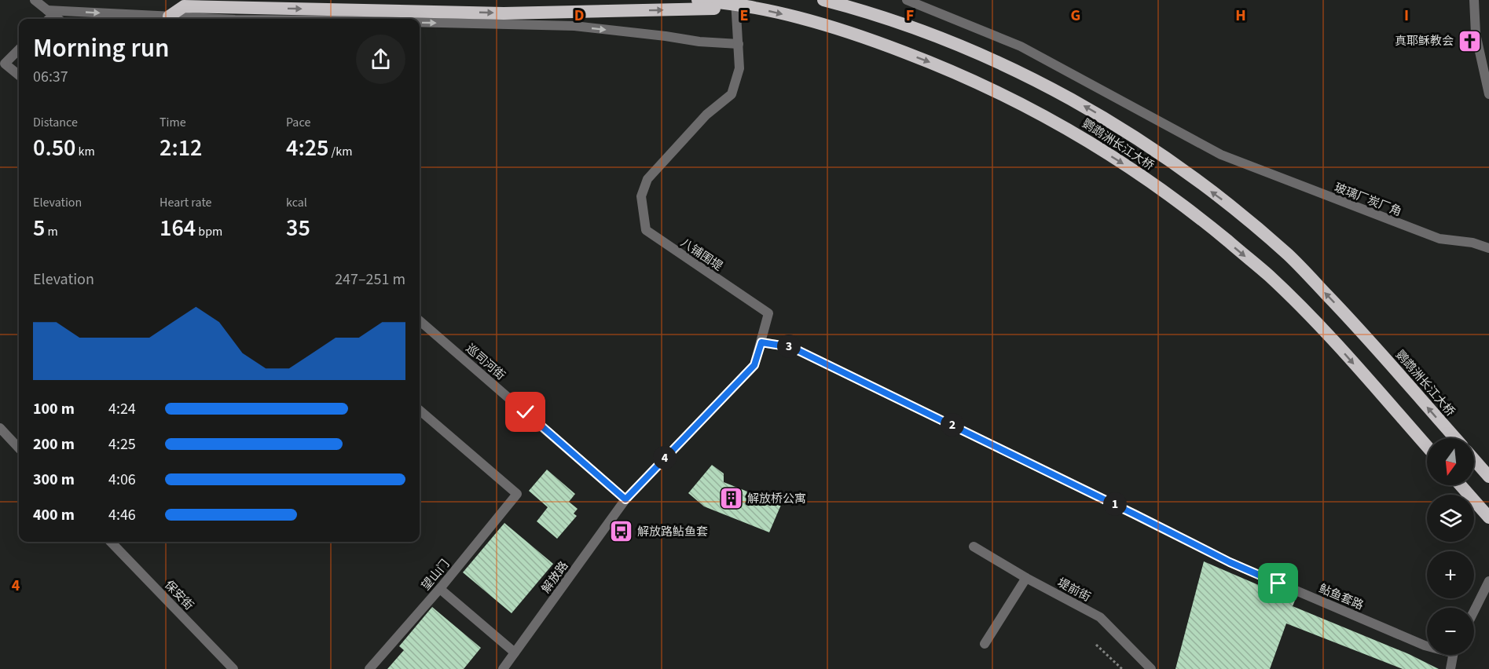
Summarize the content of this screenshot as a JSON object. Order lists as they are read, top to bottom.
{
  "streets": {
    "highway": ["鹦鹉洲长江大桥"],
    "street": [
      "玻璃厂炭厂角",
      "八铺围堤",
      "巡司河街",
      "望山门",
      "解放路",
      "堤前街",
      "保安街",
      "鲇鱼套路"
    ]
  },
  "crossings": [
    ["八铺围堤", "巡司河街"],
    ["八铺围堤", "解放路"],
    ["八铺围堤", "鲇鱼套路"],
    ["巡司河街", "解放路"]
  ],
  "places": {
    "church": ["真耶稣教会"],
    "building": ["解放桥公寓"],
    "bus stop": ["解放路鲇鱼套"]
  },
  "north": "bottom",
  "page": {
    "heading": ["Morning run", "06:37"],
    "stats": [
      ["Distance", "0.50 km"],
      ["Time", "2:12"],
      ["Pace", "4:25 /km"],
      ["Elevation", "5 m"],
      ["Heart rate", "164 bpm"],
      ["kcal", "35"]
    ],
    "chart": ["Elevation", "247–251 m"],
    "pins": [
      "3",
      "2",
      "4",
      "1"
    ],
    "list": [
      {
        "name": "100 m",
        "note": "4:24"
      },
      {
        "name": "200 m",
        "note": "4:25"
      },
      {
        "name": "300 m",
        "note": "4:06"
      },
      {
        "name": "400 m",
        "note": "4:46"
      }
    ],
    "map_buttons": ["+", "−"]
  },
  "grid": {
    "columns": [
      "D",
      "E",
      "F",
      "G",
      "H",
      "I"
    ],
    "rows": ["4"]
  }
}
